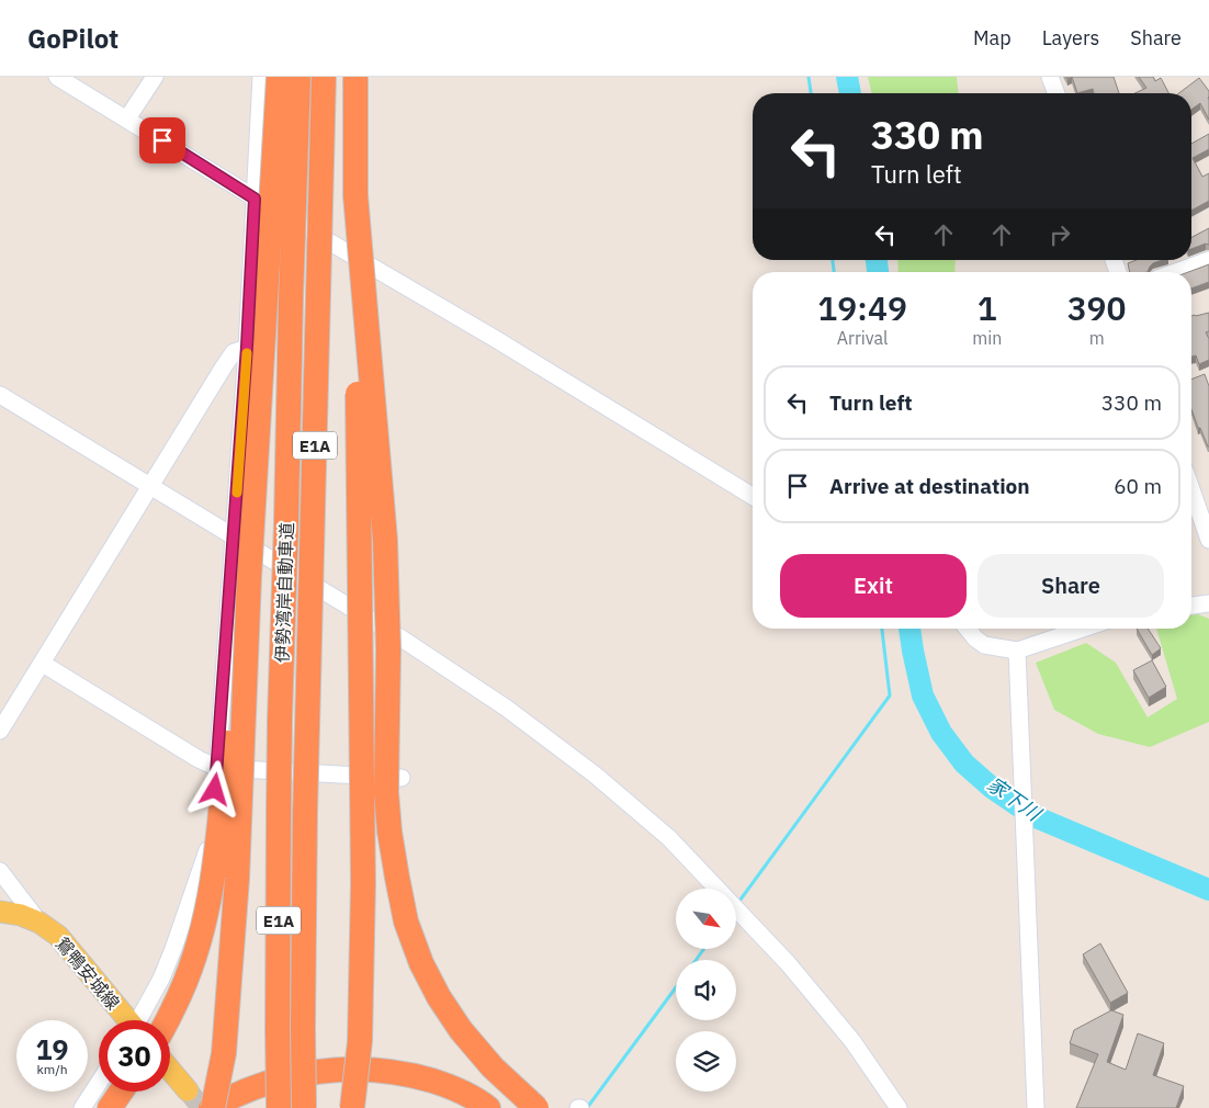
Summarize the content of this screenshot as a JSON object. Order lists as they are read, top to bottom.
{
  "streets": {
    "highway": ["E1A", "伊勢湾岸自動車道"],
    "main road": ["鴛鴨安城線"]
  },
  "water": ["家下川"],
  "north": "bottom right",
  "page": {
    "header": "GoPilot",
    "nav": ["Map", "Layers", "Share"],
    "turn": ["330 m", "Turn left"],
    "eta": [
      "19:49",
      "Arrival",
      "1",
      "min",
      "390",
      "m"
    ],
    "list": [
      {
        "name": "Turn left",
        "value": "330 m"
      },
      {
        "name": "Arrive at destination",
        "value": "60 m"
      }
    ],
    "buttons": ["Exit", "Share"],
    "speed": "19 km/h",
    "limit": "30"
  }
}
